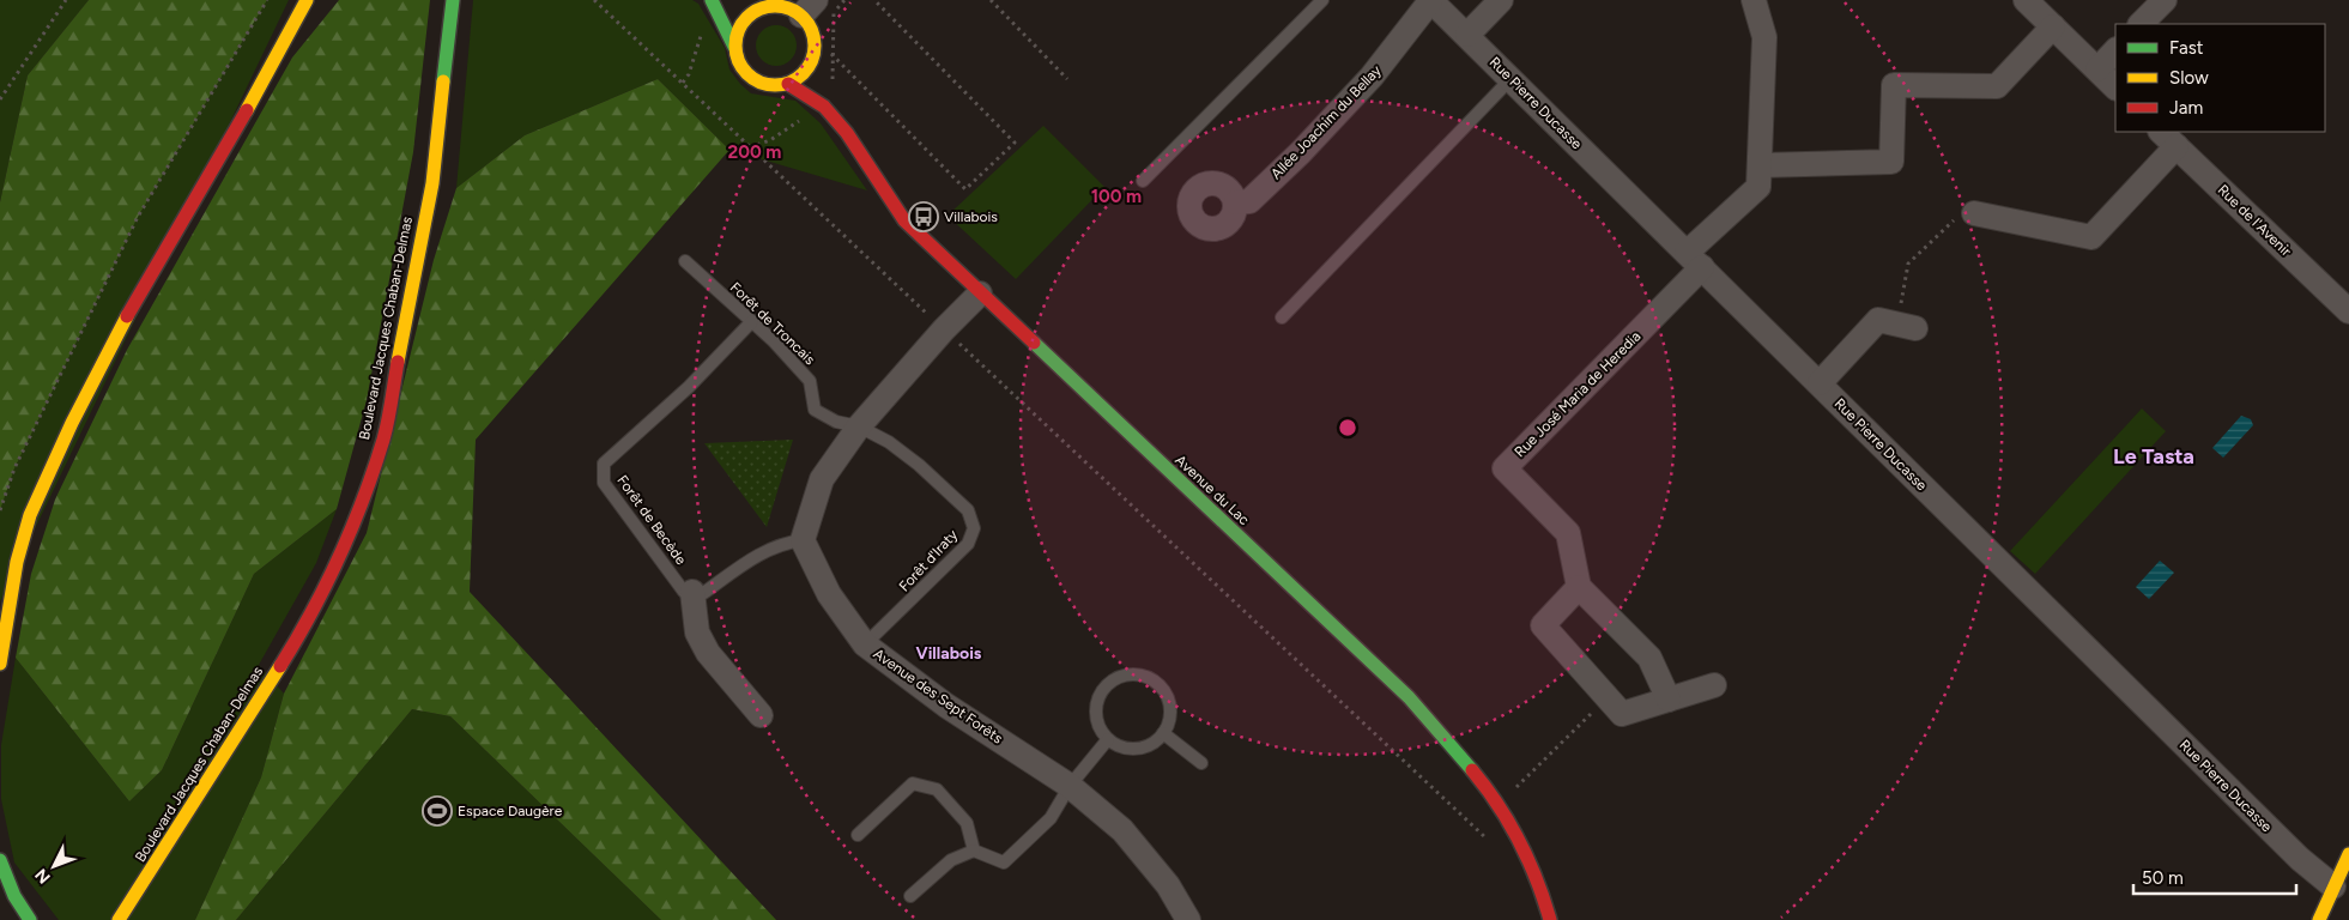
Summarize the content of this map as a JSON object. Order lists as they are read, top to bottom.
{
  "streets": {
    "main road": ["Boulevard Jacques Chaban-Delmas", "Avenue du Lac"],
    "street": [
      "Rue Pierre Ducasse",
      "Allée Joachim du Bellay",
      "Rue de l'Avenir",
      "Rue José Maria de Heredia",
      "Avenue des Sept Forêts"
    ],
    "lane": ["Forêt de Troncais", "Forêt de Becède", "Forêt d'Iraty"]
  },
  "crossings": [
    ["Rue Pierre Ducasse", "Allée Joachim du Bellay"],
    ["Rue Pierre Ducasse", "Rue José Maria de Heredia"],
    ["Forêt de Troncais", "Forêt de Becède"],
    ["Forêt de Troncais", "Forêt d'Iraty"],
    ["Forêt d'Iraty", "Avenue des Sept Forêts"]
  ],
  "districts": ["Le Tasta", "Villabois"],
  "places": {
    "bus stop": ["Villabois"],
    "sports": ["Espace Daugère"]
  },
  "legend": ["Fast", "Slow", "Jam"],
  "scale_bar": "50 m",
  "north": "bottom left",
  "rings": ["200 m", "100 m"]
}
